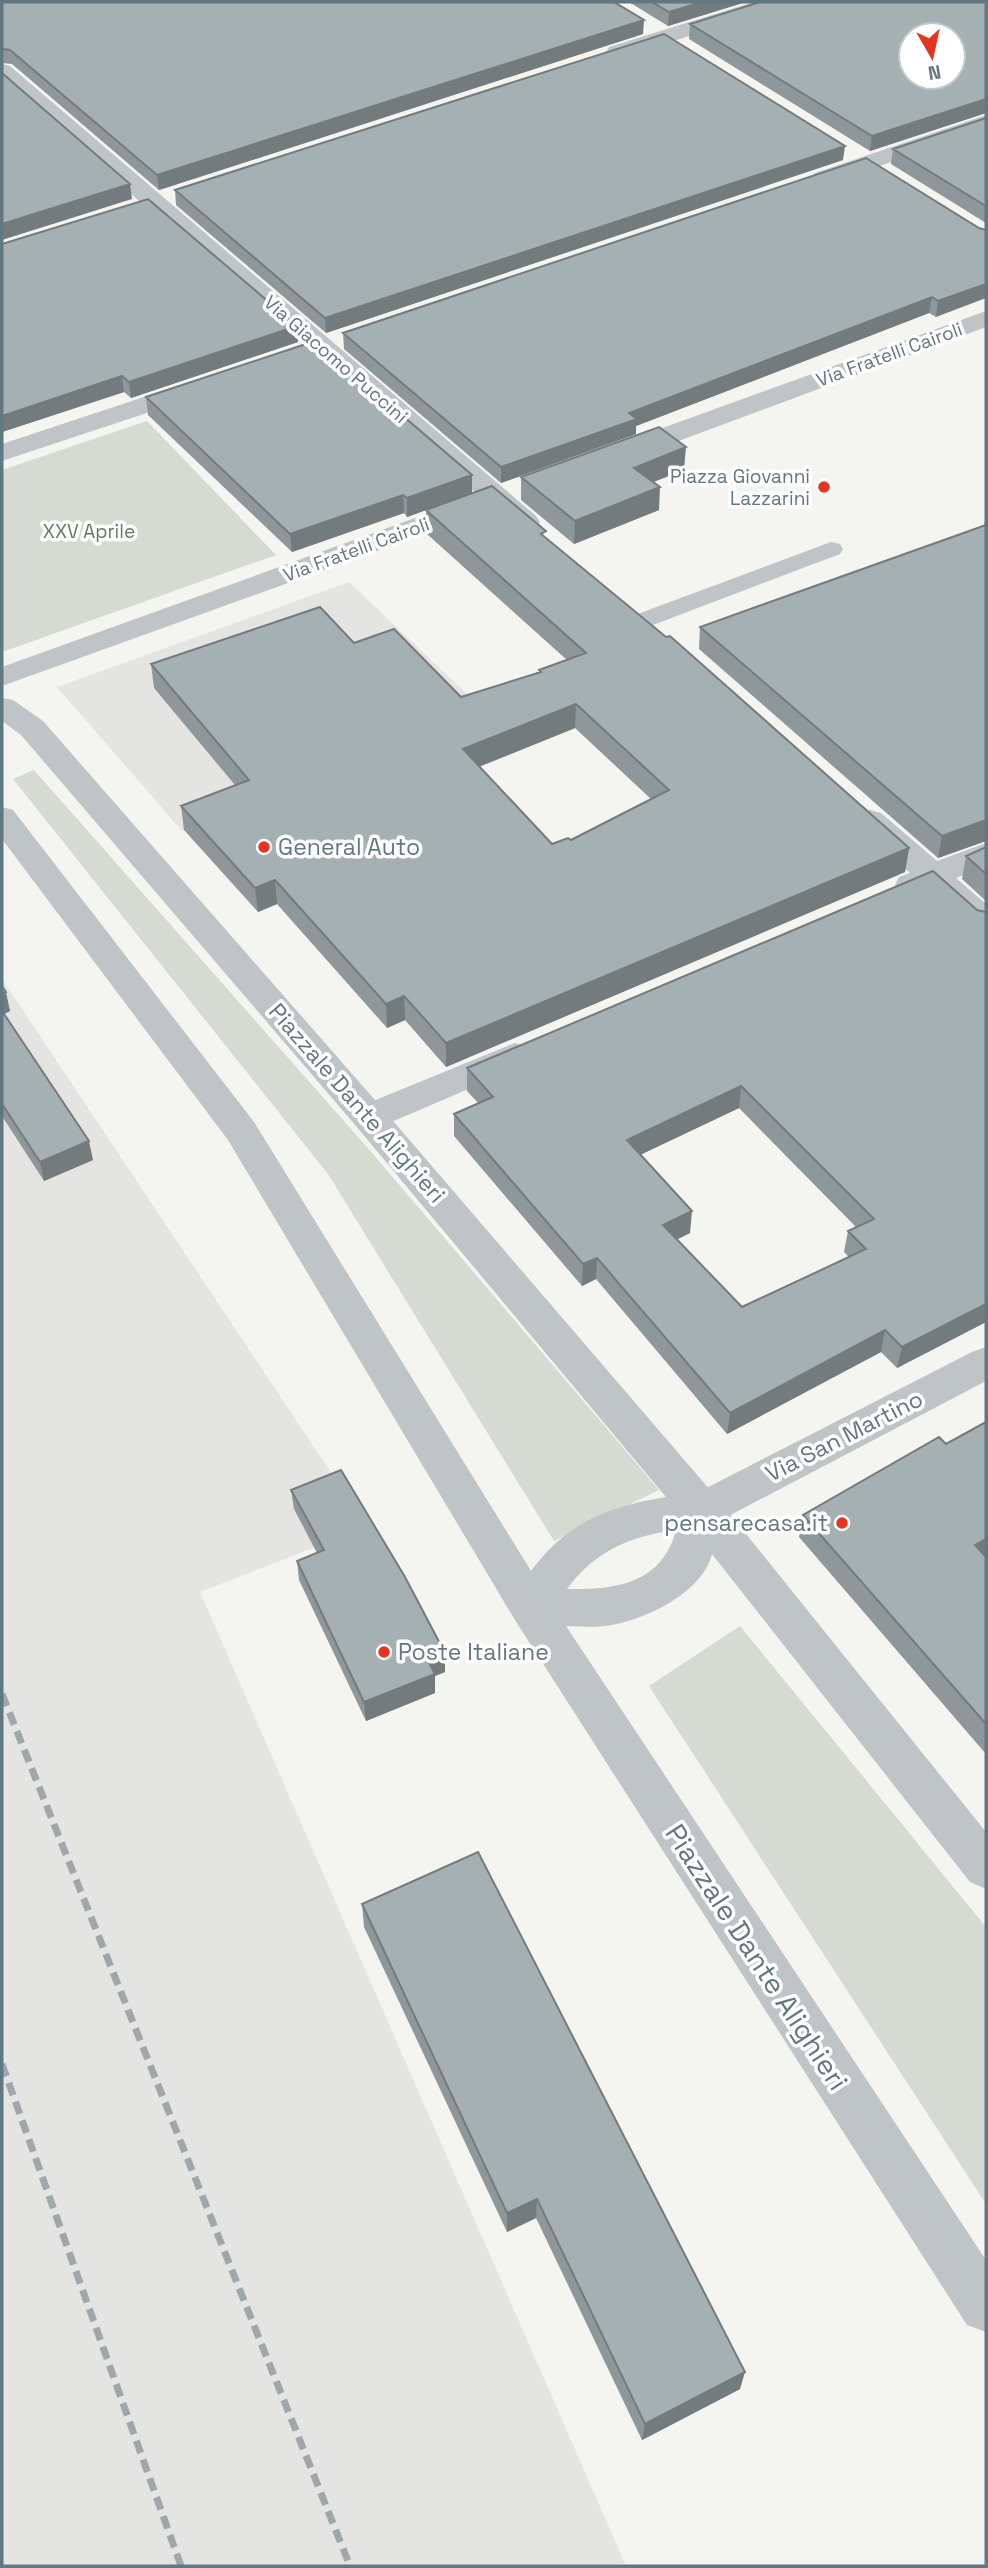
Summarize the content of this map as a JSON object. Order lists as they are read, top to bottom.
{
  "streets": {
    "street": [
      "Via Fratelli Cairoli",
      "Via Giacomo Puccini",
      "Piazzale Dante Alighieri",
      "Via San Martino"
    ]
  },
  "crossings": [
    ["Via Fratelli Cairoli", "Via Giacomo Puccini"],
    ["Piazzale Dante Alighieri", "Via San Martino"]
  ],
  "parks": ["XXV Aprile"],
  "places": [
    "Piazza Giovanni Lazzarini",
    "General Auto",
    "pensarecasa.it",
    "Poste Italiane"
  ],
  "north": "bottom"
}
